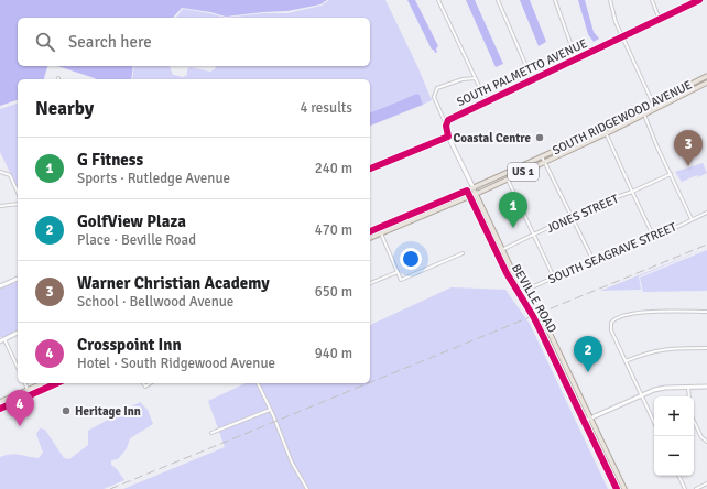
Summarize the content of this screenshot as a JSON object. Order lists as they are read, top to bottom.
{
  "streets": {
    "main road": ["SOUTH RIDGEWOOD AVENUE", "US 1", "BEVILLE ROAD"],
    "street": ["SOUTH PALMETTO AVENUE", "JONES STREET", "SOUTH SEAGRAVE STREET"]
  },
  "crossings": [
    ["SOUTH RIDGEWOOD AVENUE", "BEVILLE ROAD"],
    ["JONES STREET", "BEVILLE ROAD"],
    ["SOUTH SEAGRAVE STREET", "BEVILLE ROAD"]
  ],
  "places": ["Coastal Centre", "Heritage Inn"],
  "page": {
    "search": "Search here",
    "heading": ["Nearby", "4 results"],
    "pins": [
      "3",
      "1",
      "2",
      "4"
    ],
    "list": [
      {
        "mark": "1",
        "name": "G Fitness",
        "note": "Sports · Rutledge Avenue",
        "value": "240 m"
      },
      {
        "mark": "2",
        "name": "GolfView Plaza",
        "note": "Place · Beville Road",
        "value": "470 m"
      },
      {
        "mark": "3",
        "name": "Warner Christian Academy",
        "note": "School · Bellwood Avenue",
        "value": "650 m"
      },
      {
        "mark": "4",
        "name": "Crosspoint Inn",
        "note": "Hotel · South Ridgewood Avenue",
        "value": "940 m"
      }
    ],
    "map_buttons": ["+", "−"]
  }
}
